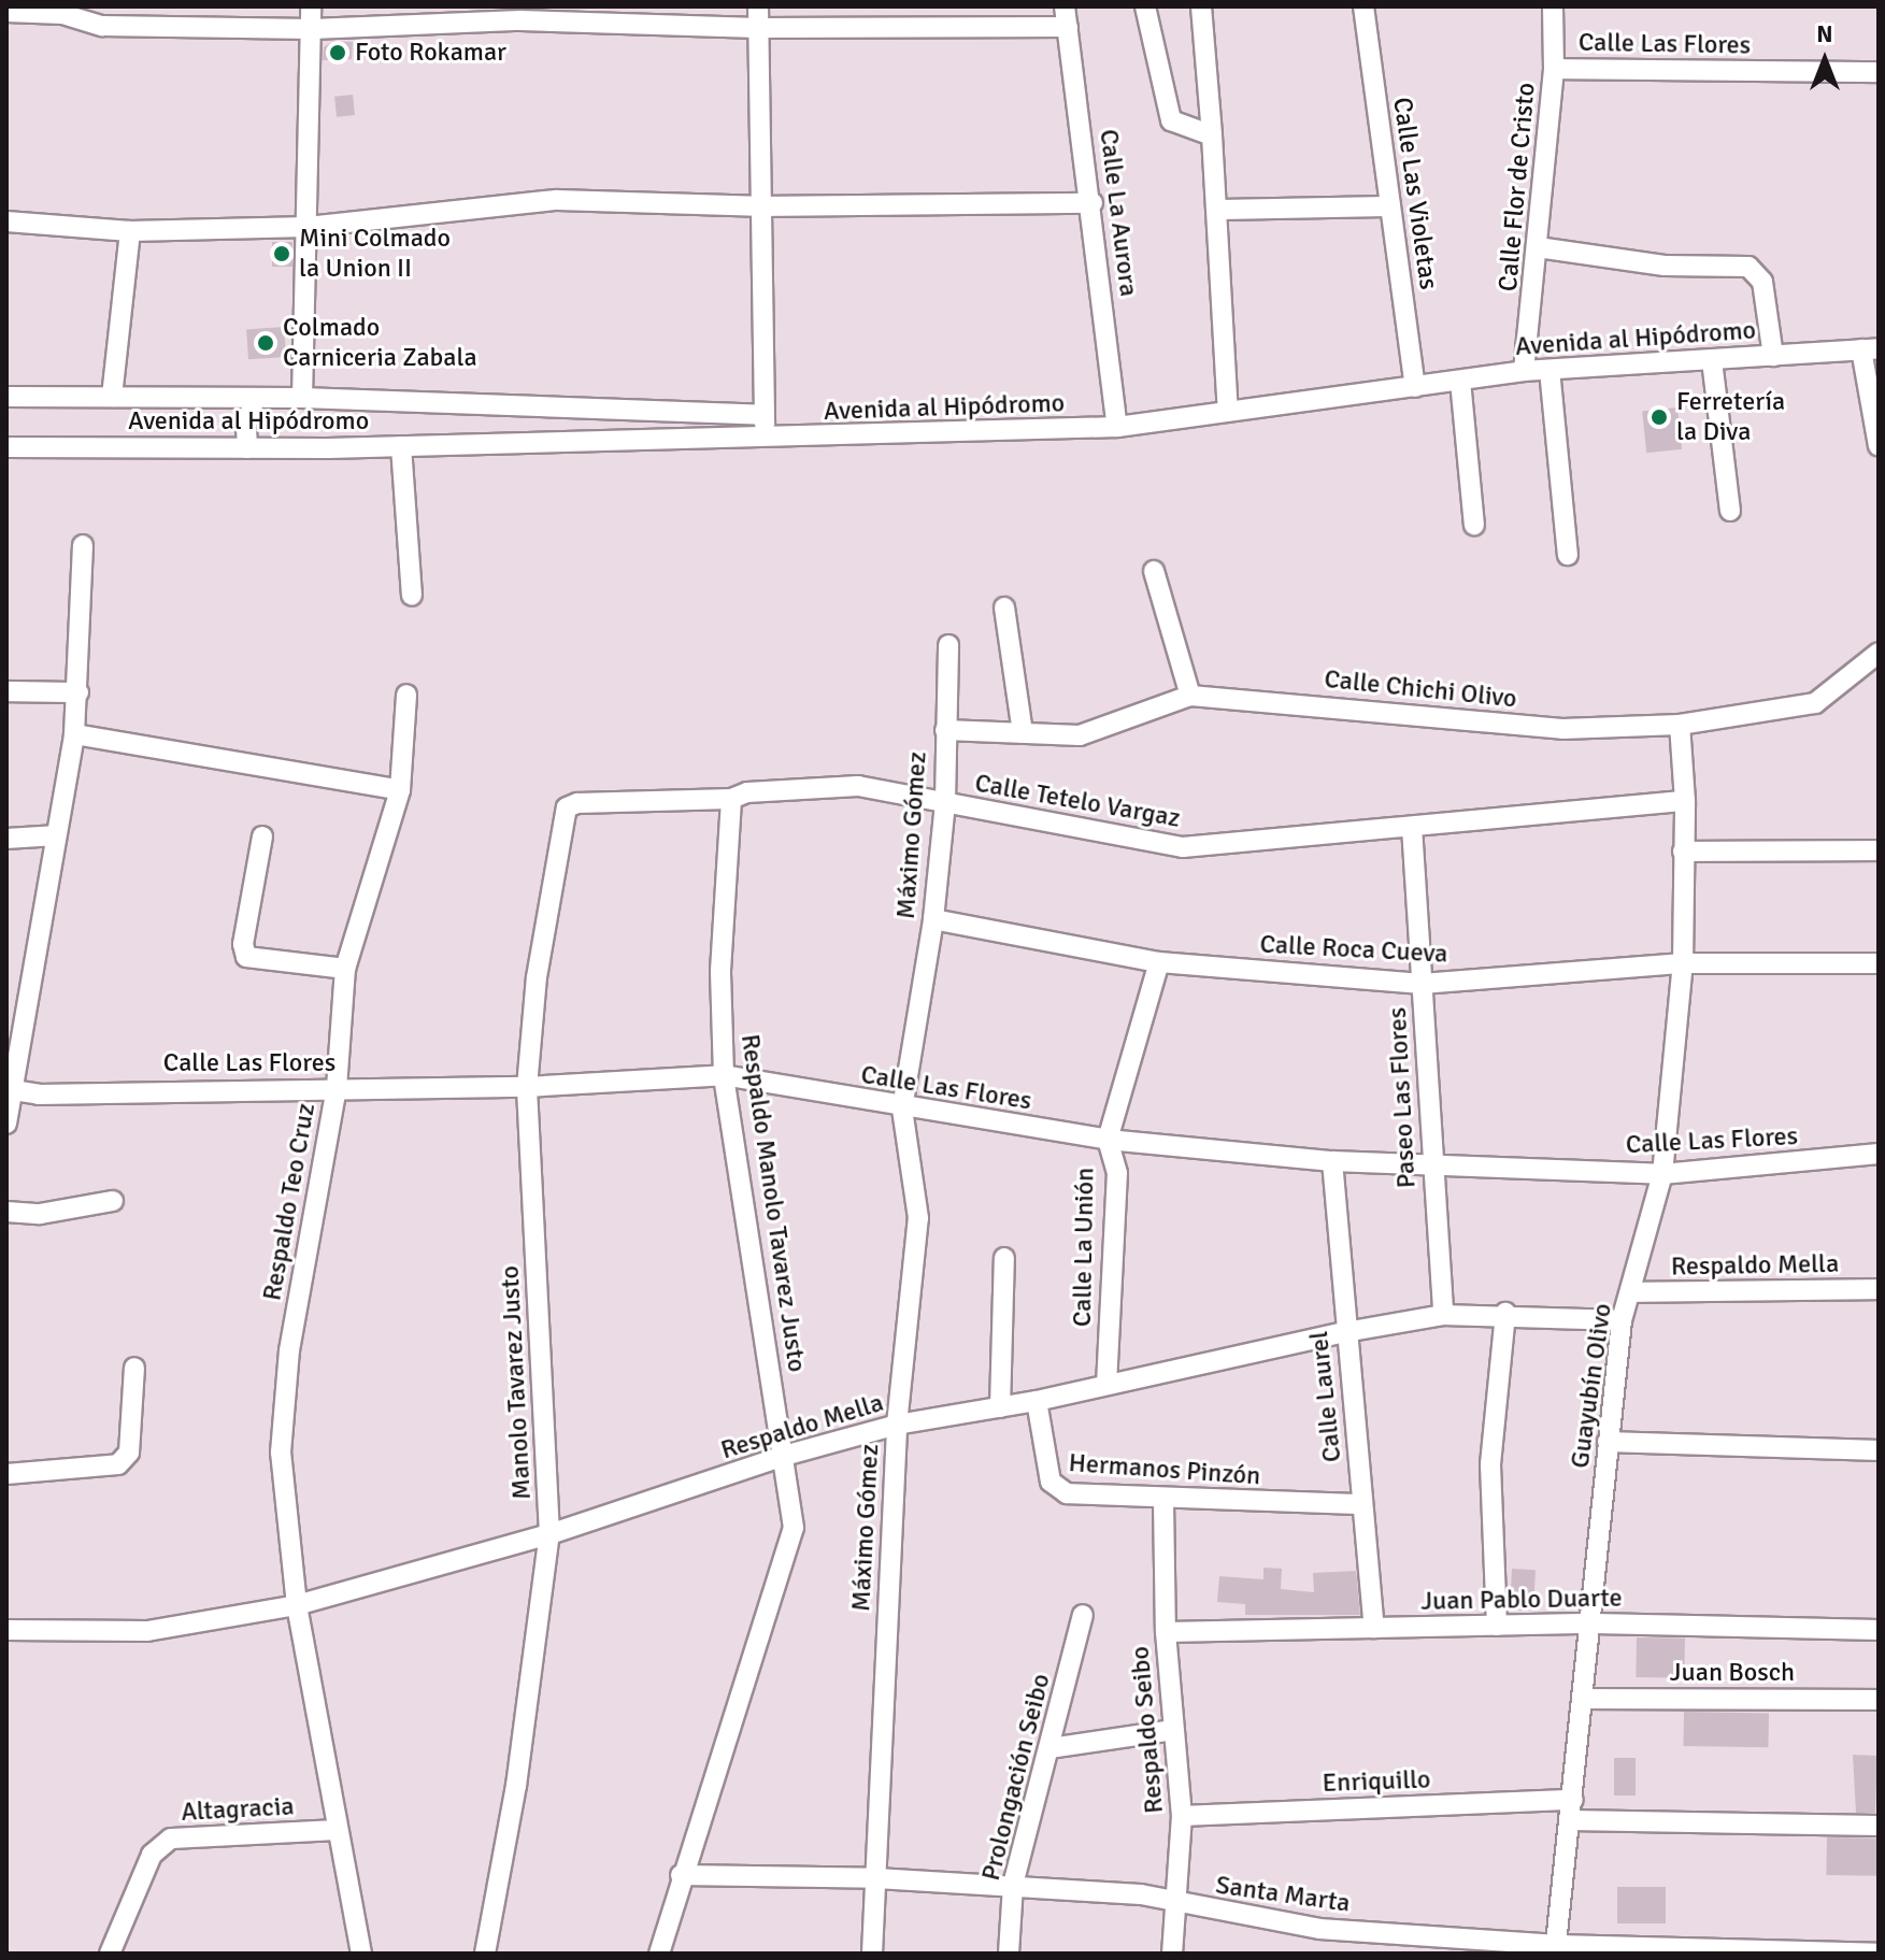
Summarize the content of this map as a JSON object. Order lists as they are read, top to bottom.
{
  "streets": {
    "street": [
      "Calle Las Flores",
      "Calle Flor de Cristo",
      "Calle Las Violetas",
      "Calle La Aurora",
      "Avenida al Hipódromo",
      "Calle Chichi Olivo",
      "Calle Tetelo Vargaz",
      "Máximo Gómez",
      "Calle Roca Cueva",
      "Paseo Las Flores",
      "Respaldo Teo Cruz",
      "Respaldo Manolo Tavarez Justo",
      "Calle La Unión",
      "Respaldo Mella",
      "Manolo Tavarez Justo",
      "Guayubín Olivo",
      "Calle Laurel",
      "Hermanos Pinzón",
      "Juan Pablo Duarte",
      "Juan Bosch",
      "Respaldo Seibo",
      "Prolongación Seibo",
      "Enriquillo",
      "Altagracia",
      "Santa Marta"
    ]
  },
  "crossings": [
    ["Calle Las Flores", "Calle Flor de Cristo"],
    ["Calle Las Flores", "Máximo Gómez"],
    ["Calle Las Flores", "Paseo Las Flores"],
    ["Calle Las Flores", "Respaldo Teo Cruz"],
    ["Calle Las Flores", "Respaldo Manolo Tavarez Justo"],
    ["Calle Las Flores", "Calle La Unión"],
    ["Calle Las Flores", "Manolo Tavarez Justo"],
    ["Calle Las Flores", "Guayubín Olivo"],
    ["Calle Las Flores", "Calle Laurel"],
    ["Calle Flor de Cristo", "Avenida al Hipódromo"],
    ["Calle Las Violetas", "Avenida al Hipódromo"],
    ["Calle La Aurora", "Avenida al Hipódromo"],
    ["Calle Chichi Olivo", "Máximo Gómez"],
    ["Calle Chichi Olivo", "Guayubín Olivo"],
    ["Calle Tetelo Vargaz", "Máximo Gómez"],
    ["Calle Tetelo Vargaz", "Paseo Las Flores"],
    ["Calle Tetelo Vargaz", "Respaldo Manolo Tavarez Justo"],
    ["Calle Tetelo Vargaz", "Manolo Tavarez Justo"],
    ["Calle Tetelo Vargaz", "Guayubín Olivo"],
    ["Máximo Gómez", "Calle Roca Cueva"],
    ["Máximo Gómez", "Respaldo Mella"],
    ["Máximo Gómez", "Santa Marta"],
    ["Calle Roca Cueva", "Paseo Las Flores"],
    ["Calle Roca Cueva", "Calle La Unión"],
    ["Calle Roca Cueva", "Guayubín Olivo"],
    ["Paseo Las Flores", "Respaldo Mella"],
    ["Respaldo Teo Cruz", "Respaldo Mella"],
    ["Respaldo Teo Cruz", "Altagracia"],
    ["Respaldo Manolo Tavarez Justo", "Respaldo Mella"],
    ["Respaldo Manolo Tavarez Justo", "Santa Marta"],
    ["Calle La Unión", "Respaldo Mella"],
    ["Respaldo Mella", "Manolo Tavarez Justo"],
    ["Respaldo Mella", "Guayubín Olivo"],
    ["Respaldo Mella", "Calle Laurel"],
    ["Respaldo Mella", "Hermanos Pinzón"],
    ["Guayubín Olivo", "Juan Pablo Duarte"],
    ["Guayubín Olivo", "Juan Bosch"],
    ["Guayubín Olivo", "Enriquillo"],
    ["Guayubín Olivo", "Santa Marta"],
    ["Calle Laurel", "Hermanos Pinzón"],
    ["Calle Laurel", "Juan Pablo Duarte"],
    ["Hermanos Pinzón", "Respaldo Seibo"],
    ["Juan Pablo Duarte", "Respaldo Seibo"],
    ["Respaldo Seibo", "Enriquillo"],
    ["Respaldo Seibo", "Santa Marta"],
    ["Prolongación Seibo", "Santa Marta"]
  ],
  "places": [
    "Foto Rokamar",
    "Mini Colmado la Union II",
    "Colmado Carniceria Zabala",
    "Ferretería la Diva"
  ],
  "north": "top"
}
